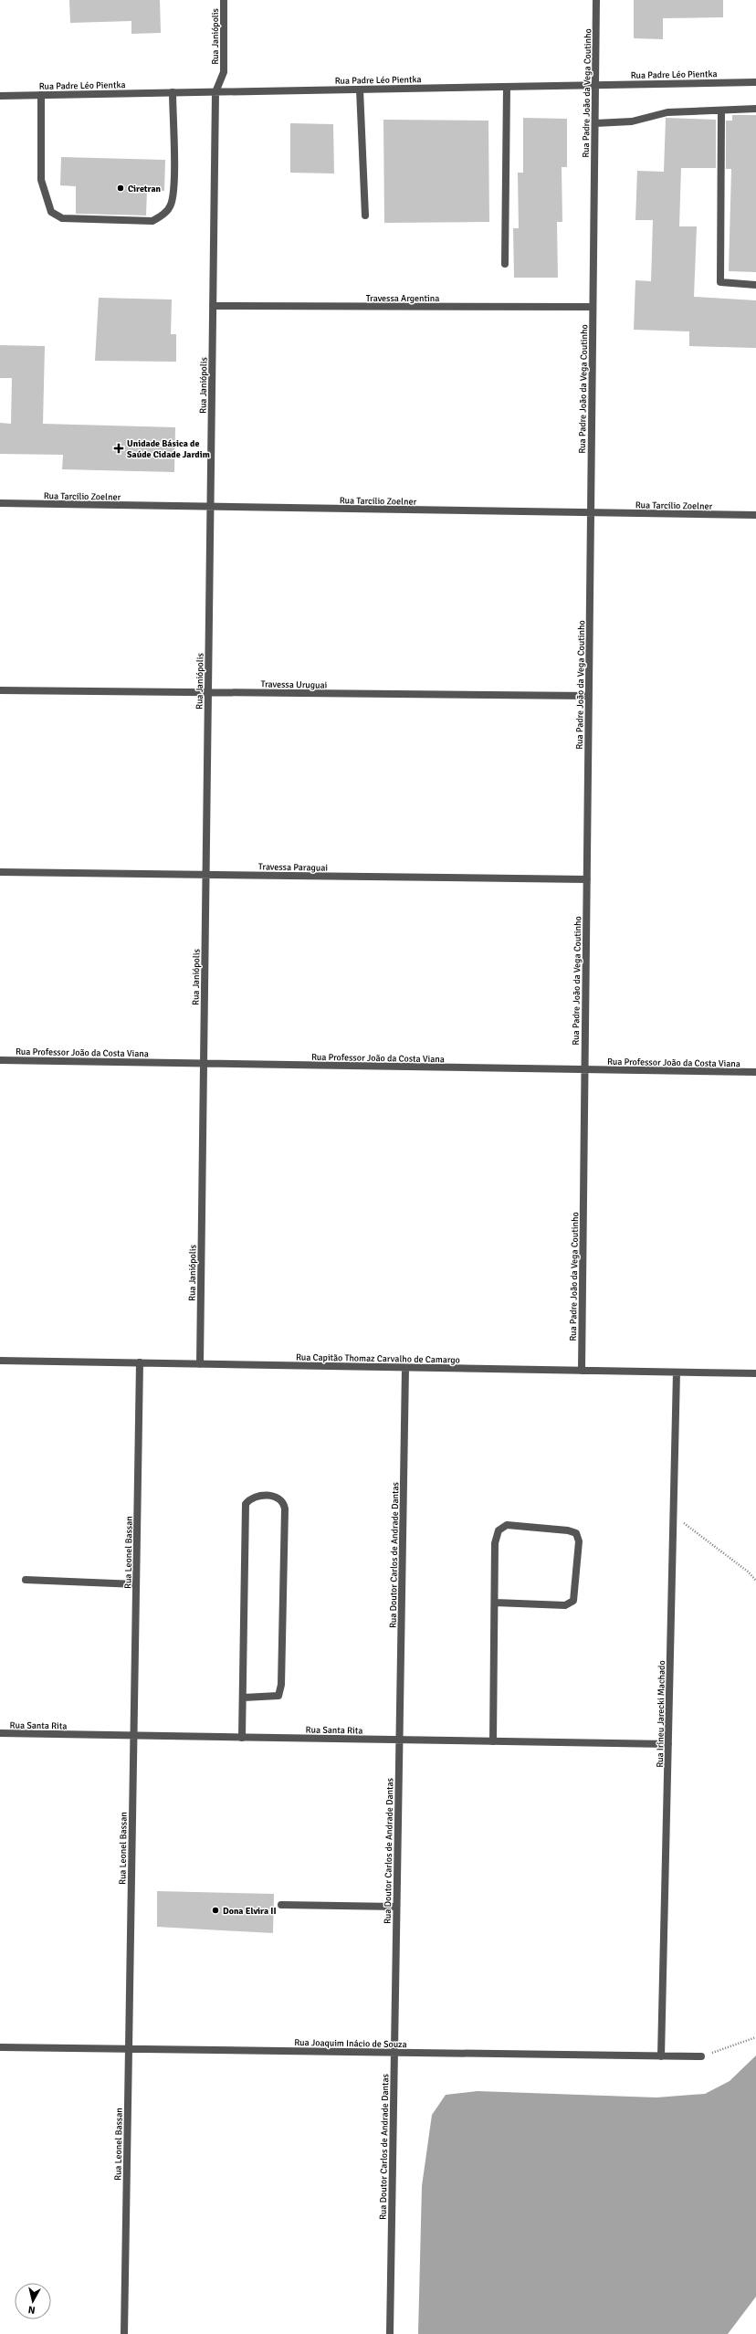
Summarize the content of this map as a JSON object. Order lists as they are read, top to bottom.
{
  "streets": {
    "street": [
      "Rua Janiópolis",
      "Rua Padre Léo Pientka",
      "Rua Padre João da Vega Coutinho",
      "Travessa Argentina",
      "Rua Tarcílio Zoelner",
      "Travessa Uruguai",
      "Travessa Paraguai",
      "Rua Professor João da Costa Viana",
      "Rua Capitão Thomaz Carvalho de Camargo",
      "Rua Leonel Bassan",
      "Rua Doutor Carlos de Andrade Dantas",
      "Rua Irineu Jarecki Machado",
      "Rua Santa Rita",
      "Rua Joaquim Inácio de Souza"
    ]
  },
  "crossings": [
    ["Rua Janiópolis", "Rua Padre Léo Pientka"],
    ["Rua Janiópolis", "Travessa Argentina"],
    ["Rua Janiópolis", "Rua Tarcílio Zoelner"],
    ["Rua Janiópolis", "Travessa Uruguai"],
    ["Rua Janiópolis", "Travessa Paraguai"],
    ["Rua Janiópolis", "Rua Professor João da Costa Viana"],
    ["Rua Janiópolis", "Rua Capitão Thomaz Carvalho de Camargo"],
    ["Rua Padre Léo Pientka", "Rua Padre João da Vega Coutinho"],
    ["Rua Padre João da Vega Coutinho", "Travessa Argentina"],
    ["Rua Padre João da Vega Coutinho", "Rua Tarcílio Zoelner"],
    ["Rua Padre João da Vega Coutinho", "Travessa Uruguai"],
    ["Rua Padre João da Vega Coutinho", "Travessa Paraguai"],
    ["Rua Padre João da Vega Coutinho", "Rua Professor João da Costa Viana"],
    ["Rua Padre João da Vega Coutinho", "Rua Capitão Thomaz Carvalho de Camargo"],
    ["Rua Capitão Thomaz Carvalho de Camargo", "Rua Leonel Bassan"],
    ["Rua Capitão Thomaz Carvalho de Camargo", "Rua Doutor Carlos de Andrade Dantas"],
    ["Rua Capitão Thomaz Carvalho de Camargo", "Rua Irineu Jarecki Machado"],
    ["Rua Leonel Bassan", "Rua Santa Rita"],
    ["Rua Leonel Bassan", "Rua Joaquim Inácio de Souza"],
    ["Rua Doutor Carlos de Andrade Dantas", "Rua Santa Rita"],
    ["Rua Doutor Carlos de Andrade Dantas", "Rua Joaquim Inácio de Souza"],
    ["Rua Irineu Jarecki Machado", "Rua Santa Rita"],
    ["Rua Irineu Jarecki Machado", "Rua Joaquim Inácio de Souza"]
  ],
  "places": {
    "other": ["Ciretran", "Dona Elvira II"],
    "health": ["Unidade Básica de Saúde Cidade Jardim"]
  },
  "north": "bottom"
}
